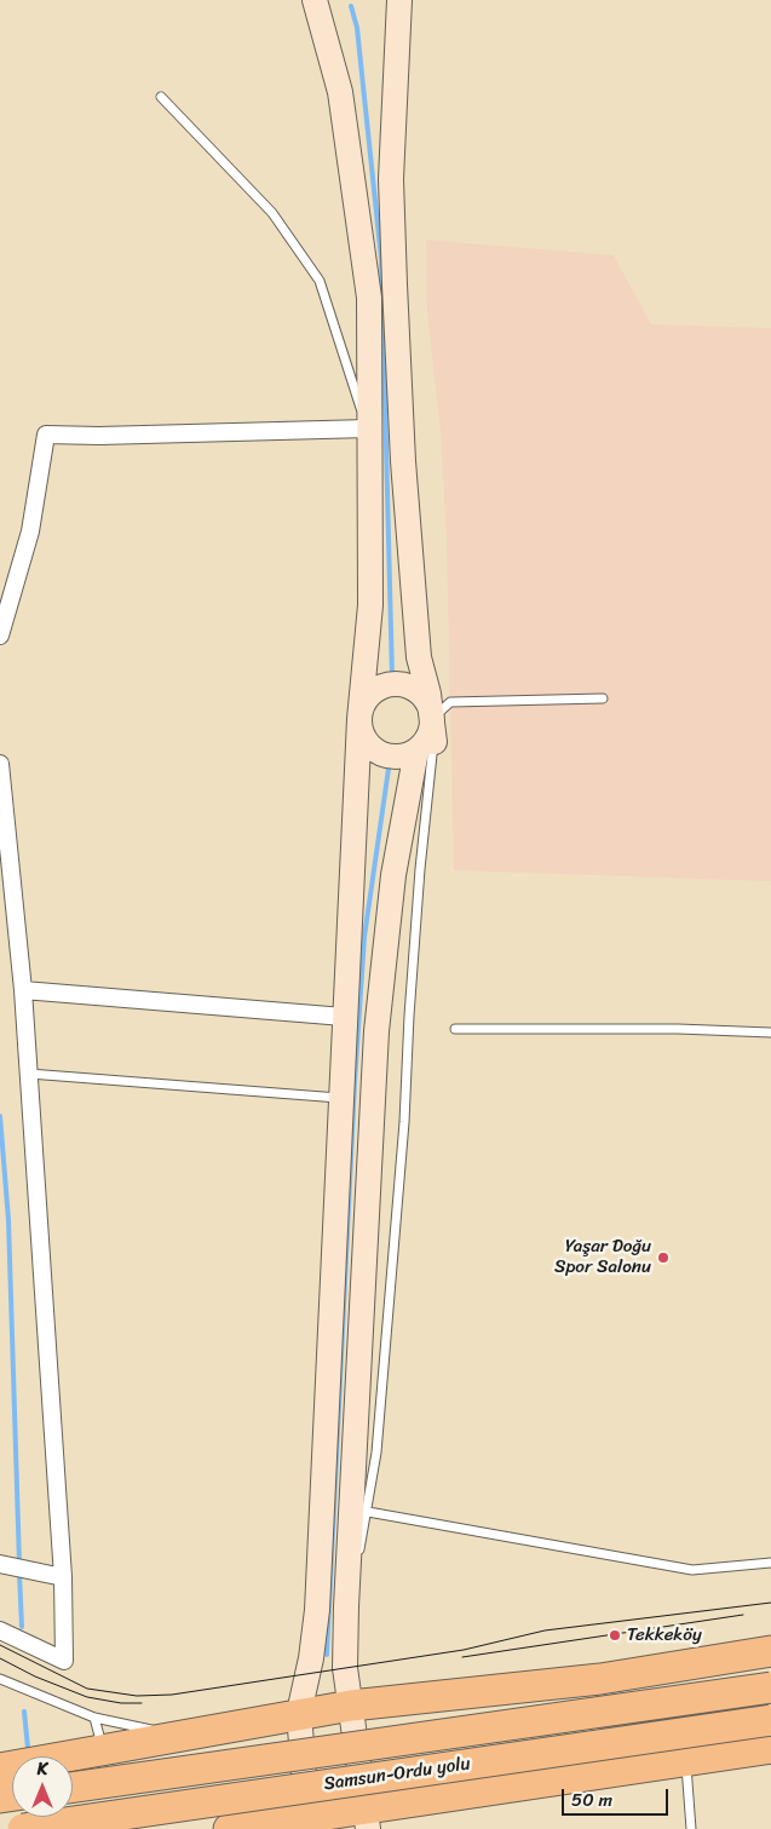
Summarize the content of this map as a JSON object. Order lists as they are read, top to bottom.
{
  "streets": {
    "highway": ["Samsun-Ordu yolu"]
  },
  "places": ["Yaşar Doğu Spor Salonu", "Tekkeköy"],
  "scale_bar": "50 m",
  "north": "top"
}
